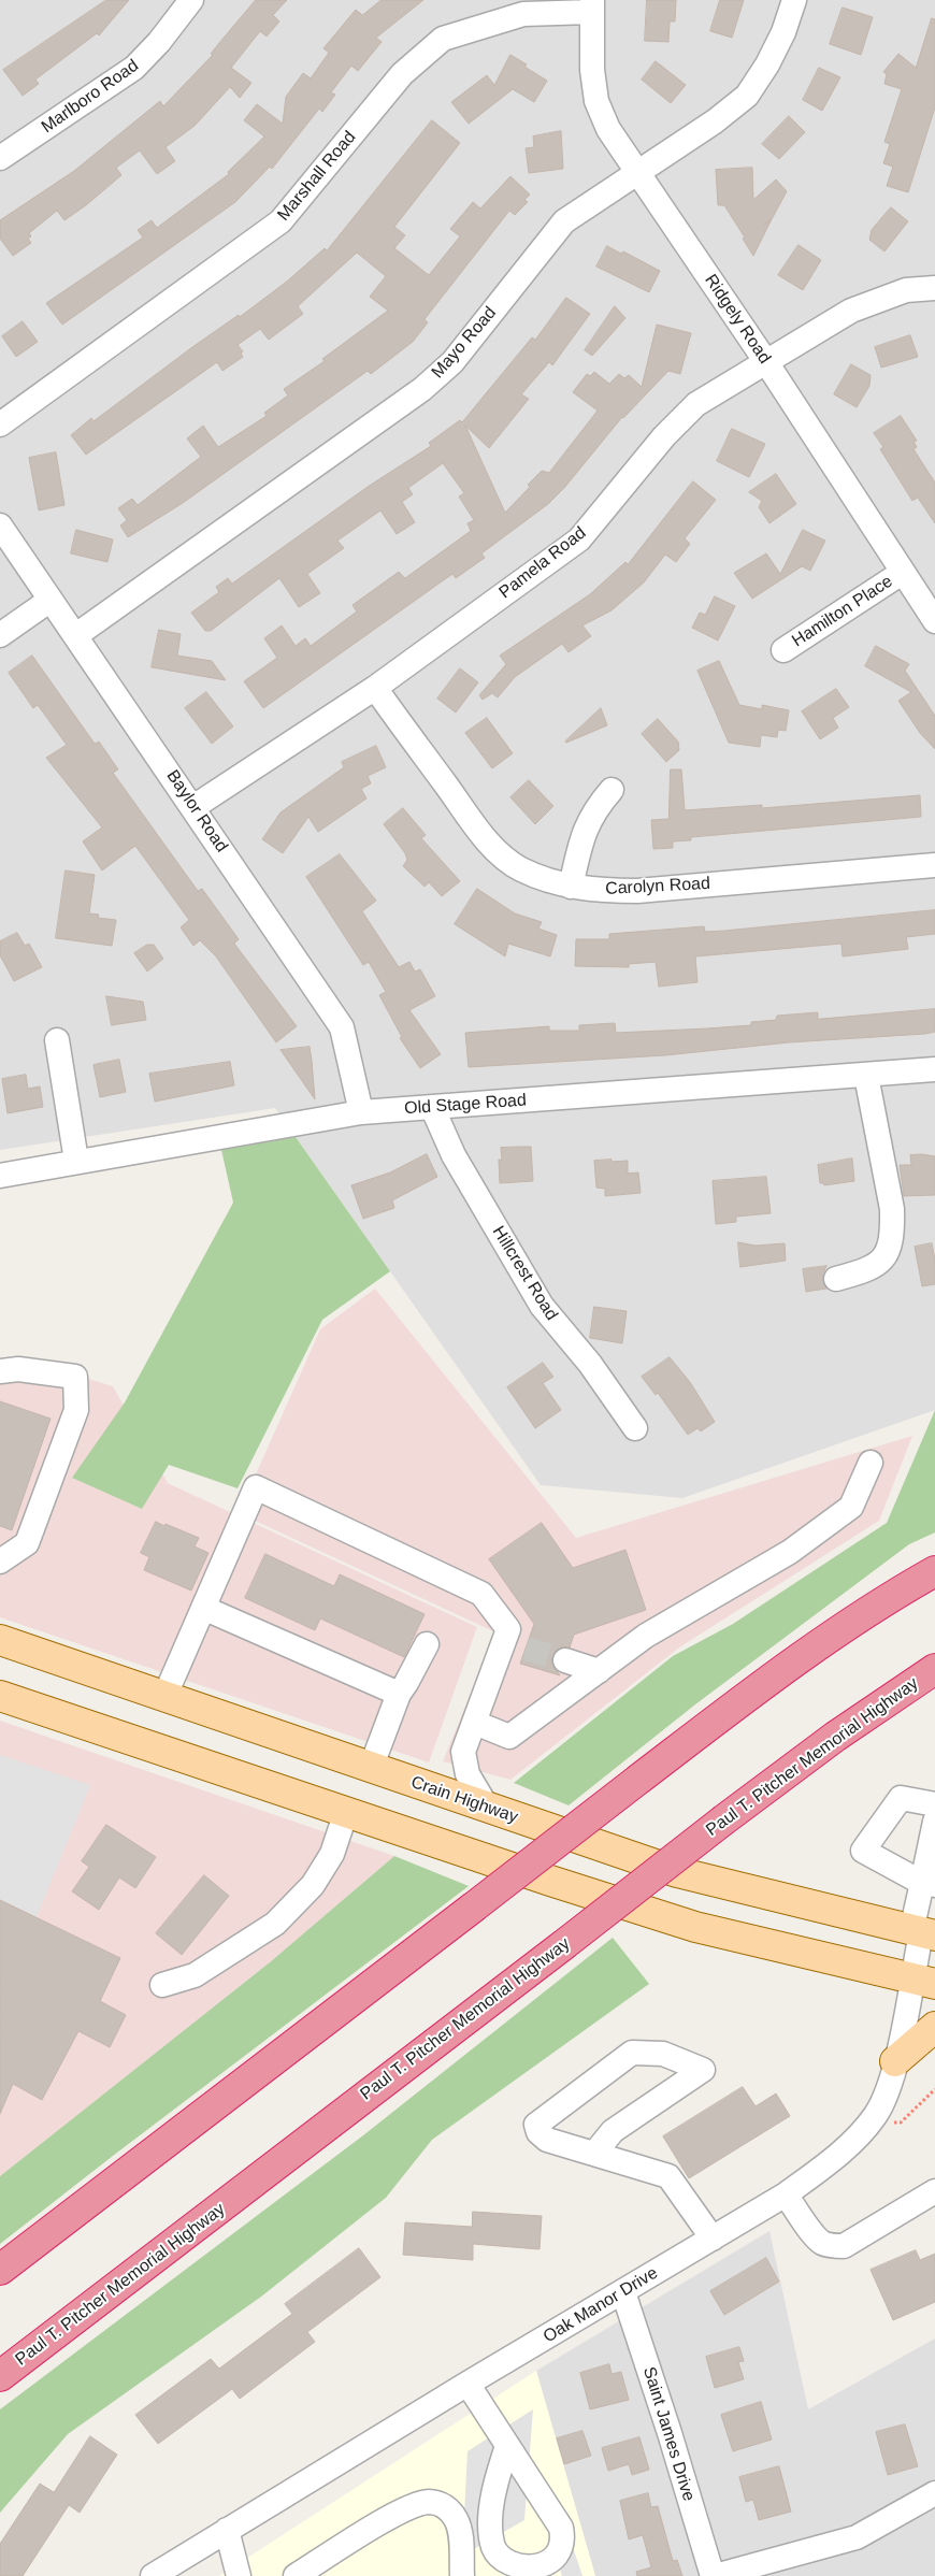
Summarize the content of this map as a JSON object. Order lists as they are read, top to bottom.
{
  "streets": {
    "highway": ["Paul T. Pitcher Memorial Highway"],
    "main road": ["Crain Highway"],
    "street": [
      "Marlboro Road",
      "Marshall Road",
      "Ridgely Road",
      "Mayo Road",
      "Pamela Road",
      "Hamilton Place",
      "Baylor Road",
      "Carolyn Road",
      "Old Stage Road",
      "Hillcrest Road",
      "Oak Manor Drive",
      "Saint James Drive"
    ]
  },
  "crossings": [
    ["Marshall Road", "Ridgely Road"],
    ["Ridgely Road", "Mayo Road"],
    ["Ridgely Road", "Pamela Road"],
    ["Ridgely Road", "Hamilton Place"],
    ["Mayo Road", "Baylor Road"],
    ["Pamela Road", "Baylor Road"],
    ["Pamela Road", "Carolyn Road"],
    ["Baylor Road", "Old Stage Road"],
    ["Old Stage Road", "Hillcrest Road"],
    ["Crain Highway", "Oak Manor Drive"],
    ["Oak Manor Drive", "Saint James Drive"]
  ]
}
